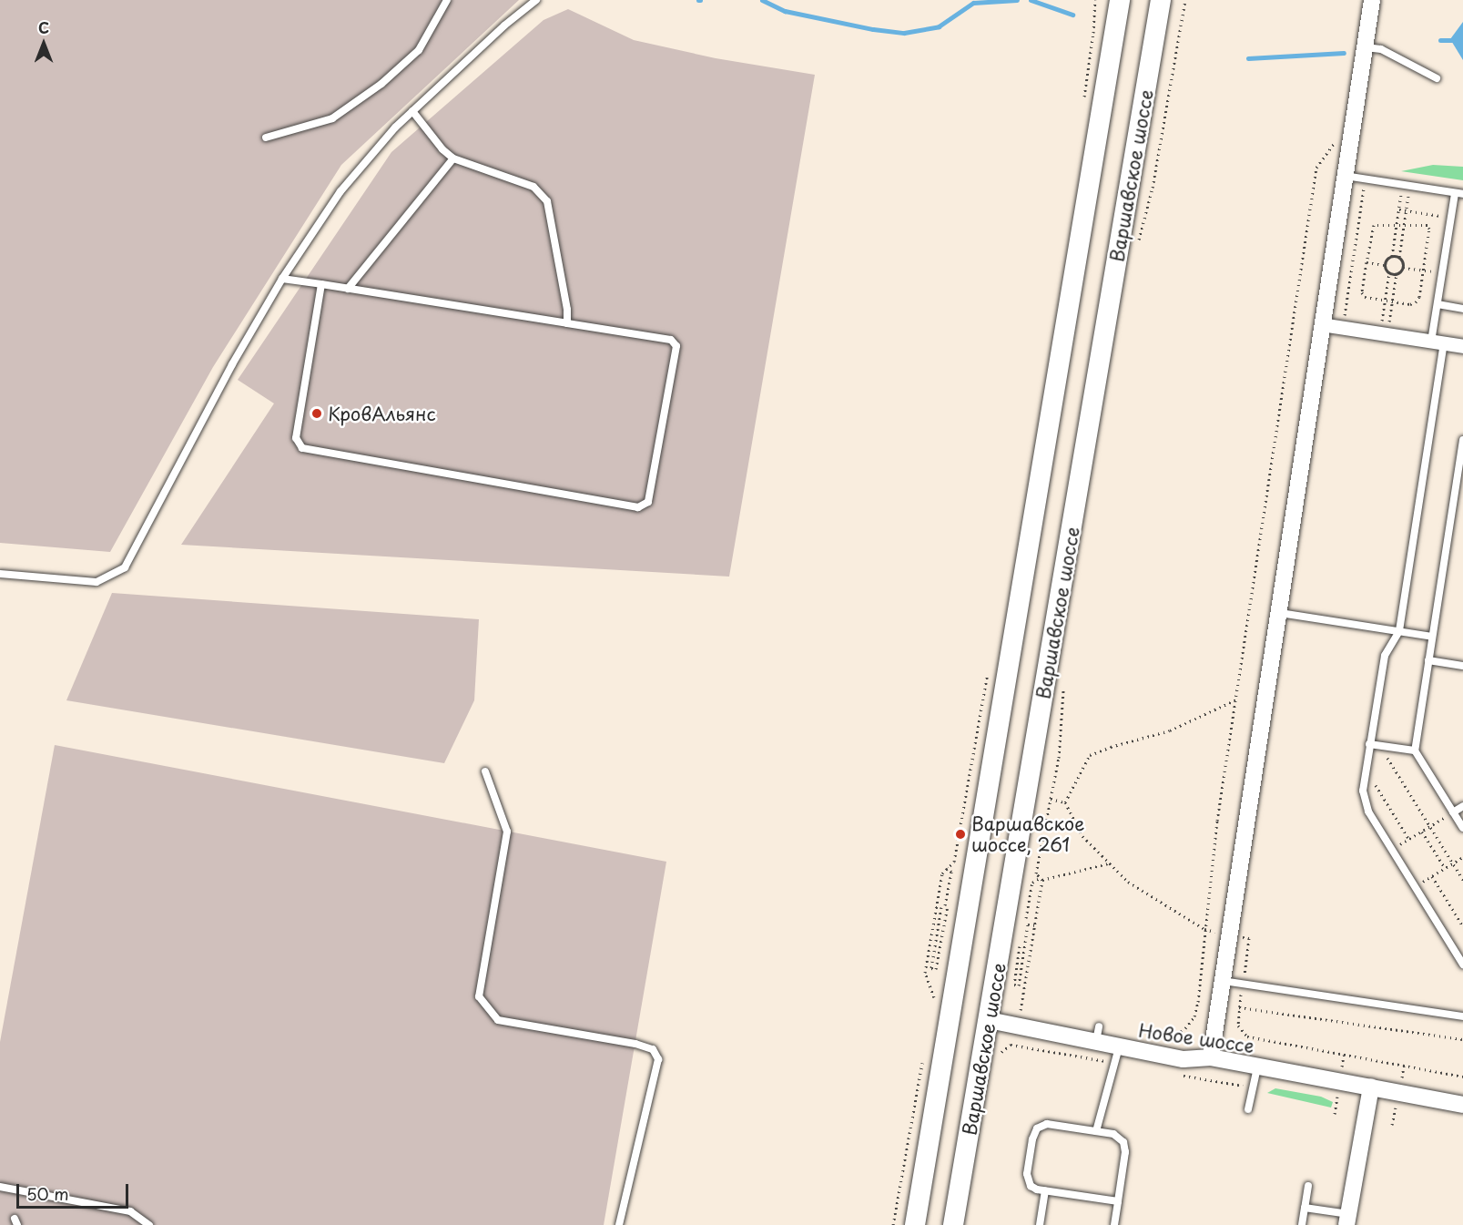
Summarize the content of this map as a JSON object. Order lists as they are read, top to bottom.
{
  "streets": {
    "main road": ["Варшавское шоссе"],
    "street": ["Новое шоссе"]
  },
  "crossings": [
    ["Варшавское шоссе", "Новое шоссе"]
  ],
  "places": ["КровАльянс", "Варшавское шоссе, 261"],
  "scale_bar": "50 m",
  "north": "top"
}
